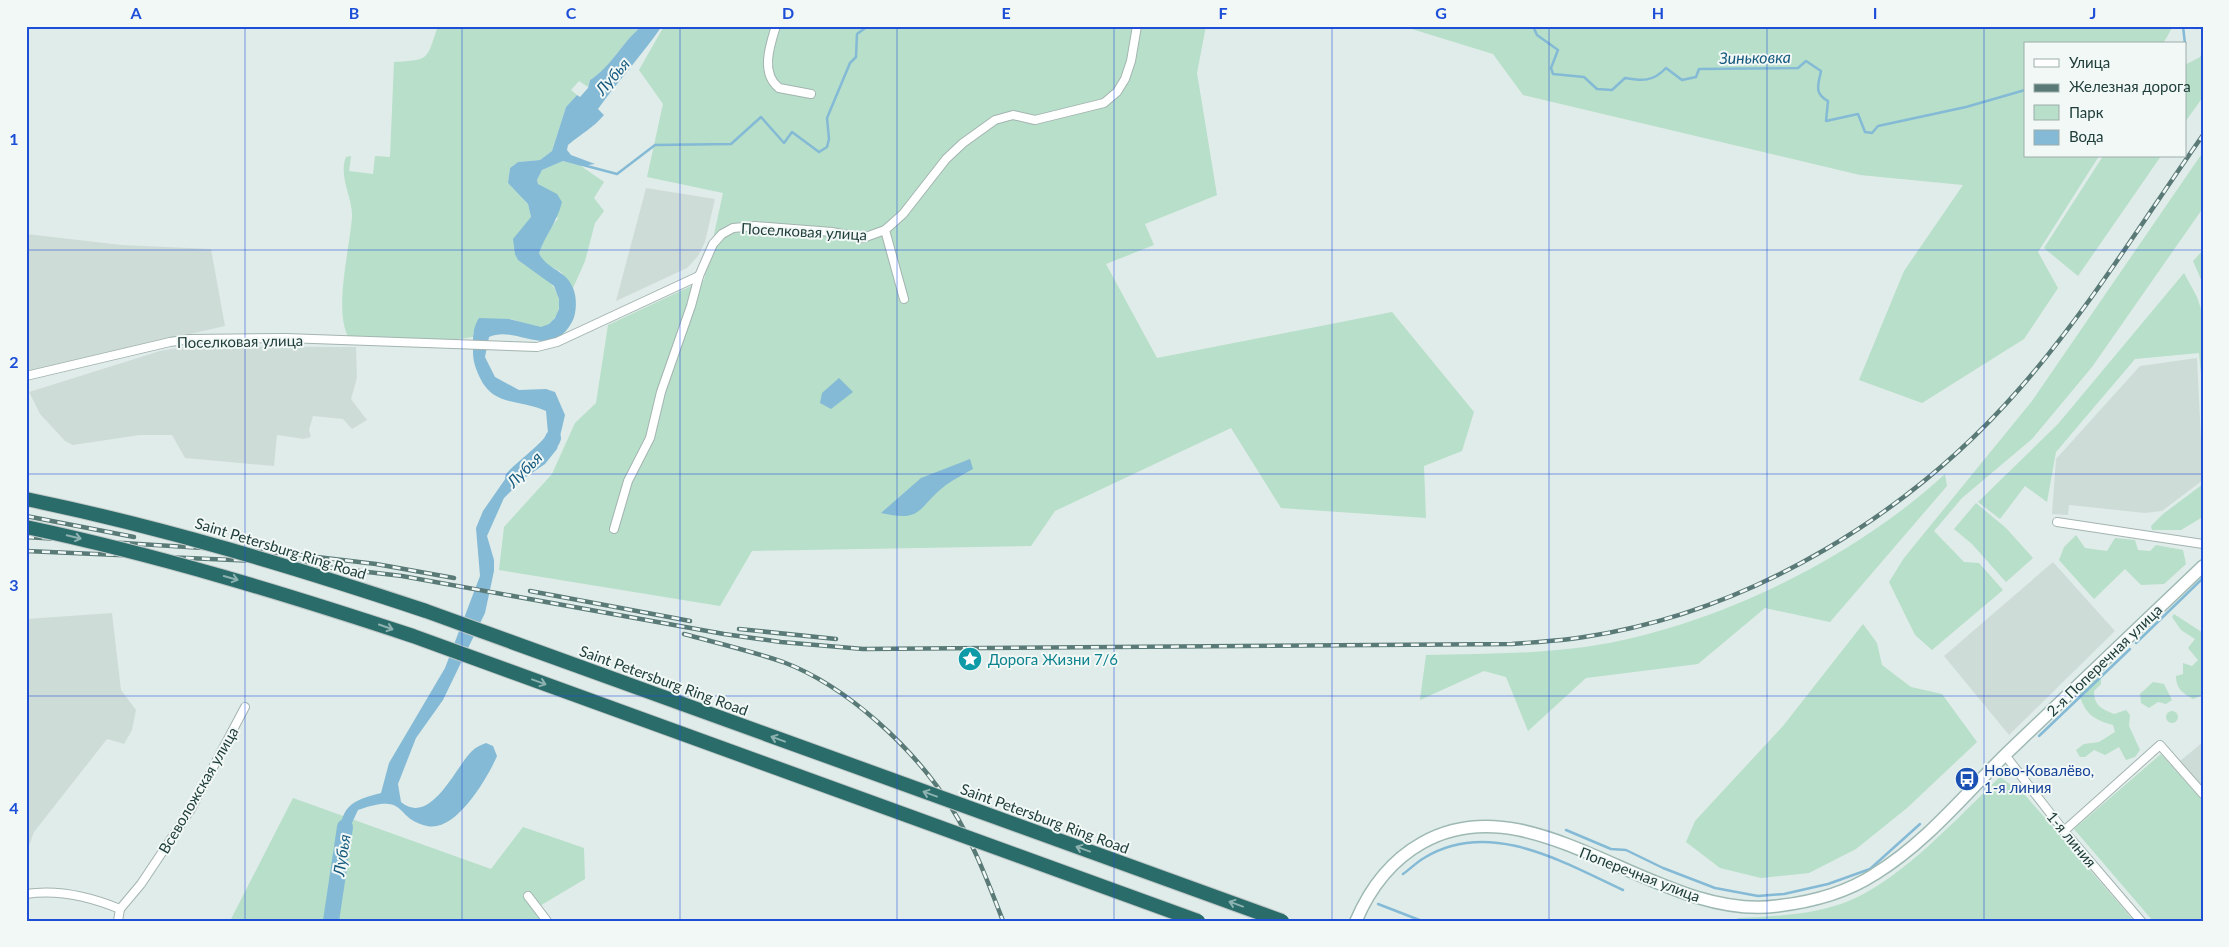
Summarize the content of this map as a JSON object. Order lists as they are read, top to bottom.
{
  "streets": {
    "highway": ["Saint Petersburg Ring Road"],
    "street": [
      "Поселковая улица",
      "2-я Поперечная улица",
      "Всеволожская улица",
      "1-я линия",
      "Поперечная улица"
    ]
  },
  "crossings": [
    ["2-я Поперечная улица", "1-я линия"],
    ["2-я Поперечная улица", "Поперечная улица"],
    ["1-я линия", "Поперечная улица"]
  ],
  "water": ["Зиньковка", "Лубья"],
  "places": {
    "place": ["Дорога Жизни 7/6"],
    "bus stop": ["Ново-Ковалёво, 1-я линия"]
  },
  "legend": [
    "Улица",
    "Железная дорога",
    "Парк",
    "Вода"
  ],
  "grid": {
    "columns": [
      "A",
      "B",
      "C",
      "D",
      "E",
      "F",
      "G",
      "H",
      "I",
      "J"
    ],
    "rows": [
      "1",
      "2",
      "3",
      "4"
    ]
  }
}
